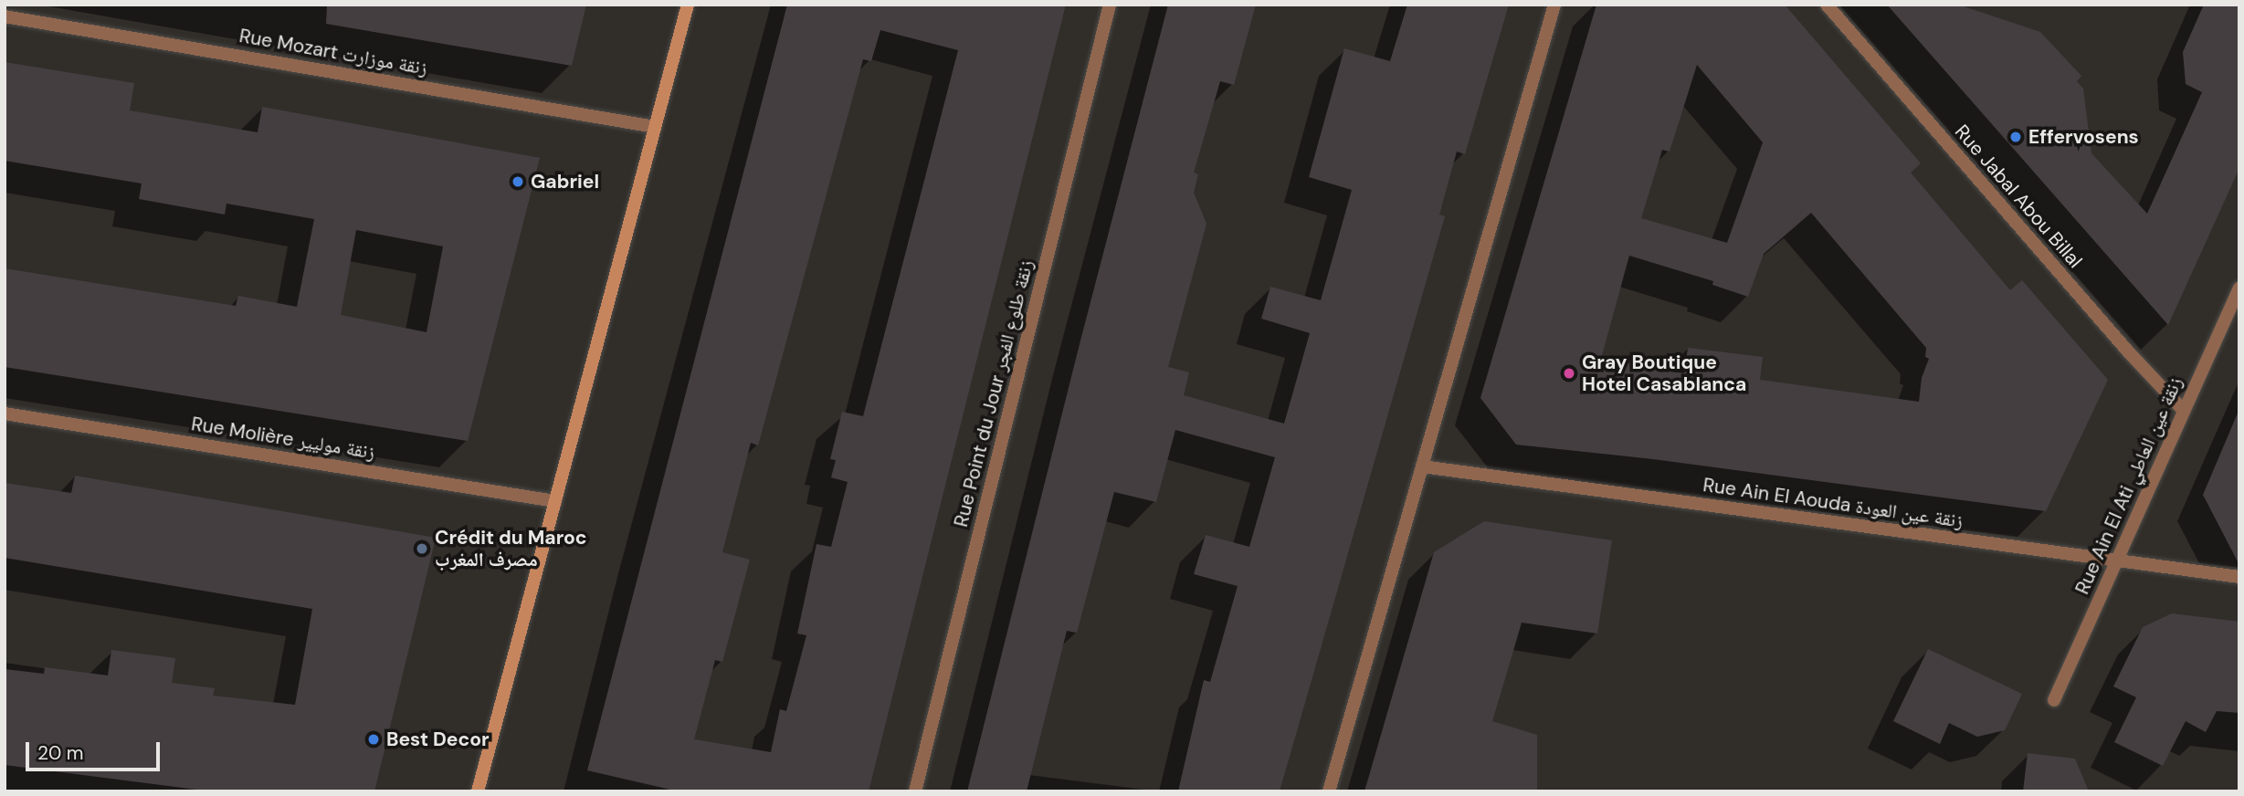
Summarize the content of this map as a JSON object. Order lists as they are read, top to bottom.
{
  "streets": {
    "street": [
      "Rue Mozart زنقة موزارت",
      "Rue Jabal Abou Billal",
      "Rue Point du Jour زنقة طلوع الفجر",
      "Rue Molière زنقة موليير",
      "Rue Ain El Ati زنقة عين العاطي",
      "Rue Ain El Aouda زنقة عين العودة"
    ]
  },
  "crossings": [
    ["Rue Jabal Abou Billal", "Rue Ain El Ati زنقة عين العاطي"],
    ["Rue Ain El Ati زنقة عين العاطي", "Rue Ain El Aouda زنقة عين العودة"]
  ],
  "places": [
    "Effervosens",
    "Gabriel",
    "Gray Boutique Hotel Casablanca",
    "Crédit du Maroc مصرف المغرب",
    "Best Decor"
  ],
  "scale_bar": "20 m"
}
